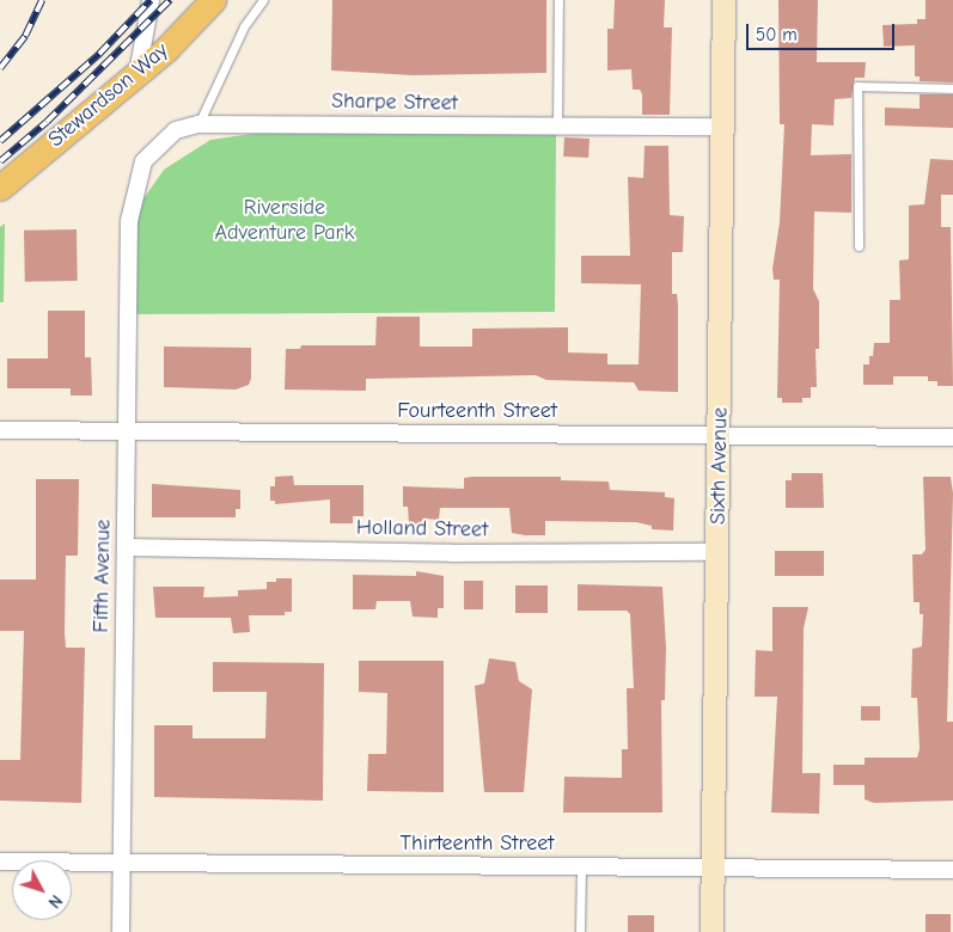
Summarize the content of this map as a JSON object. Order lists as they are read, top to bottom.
{
  "streets": {
    "main road": ["Stewardson Way"],
    "street": [
      "Sharpe Street",
      "Fourteenth Street",
      "Sixth Avenue",
      "Holland Street",
      "Fifth Avenue",
      "Thirteenth Street"
    ]
  },
  "crossings": [
    ["Sharpe Street", "Sixth Avenue"],
    ["Sharpe Street", "Fifth Avenue"],
    ["Fourteenth Street", "Sixth Avenue"],
    ["Fourteenth Street", "Fifth Avenue"],
    ["Sixth Avenue", "Holland Street"],
    ["Sixth Avenue", "Thirteenth Street"],
    ["Holland Street", "Fifth Avenue"],
    ["Fifth Avenue", "Thirteenth Street"]
  ],
  "parks": ["Riverside Adventure Park"],
  "scale_bar": "50 m",
  "north": "bottom right"
}
